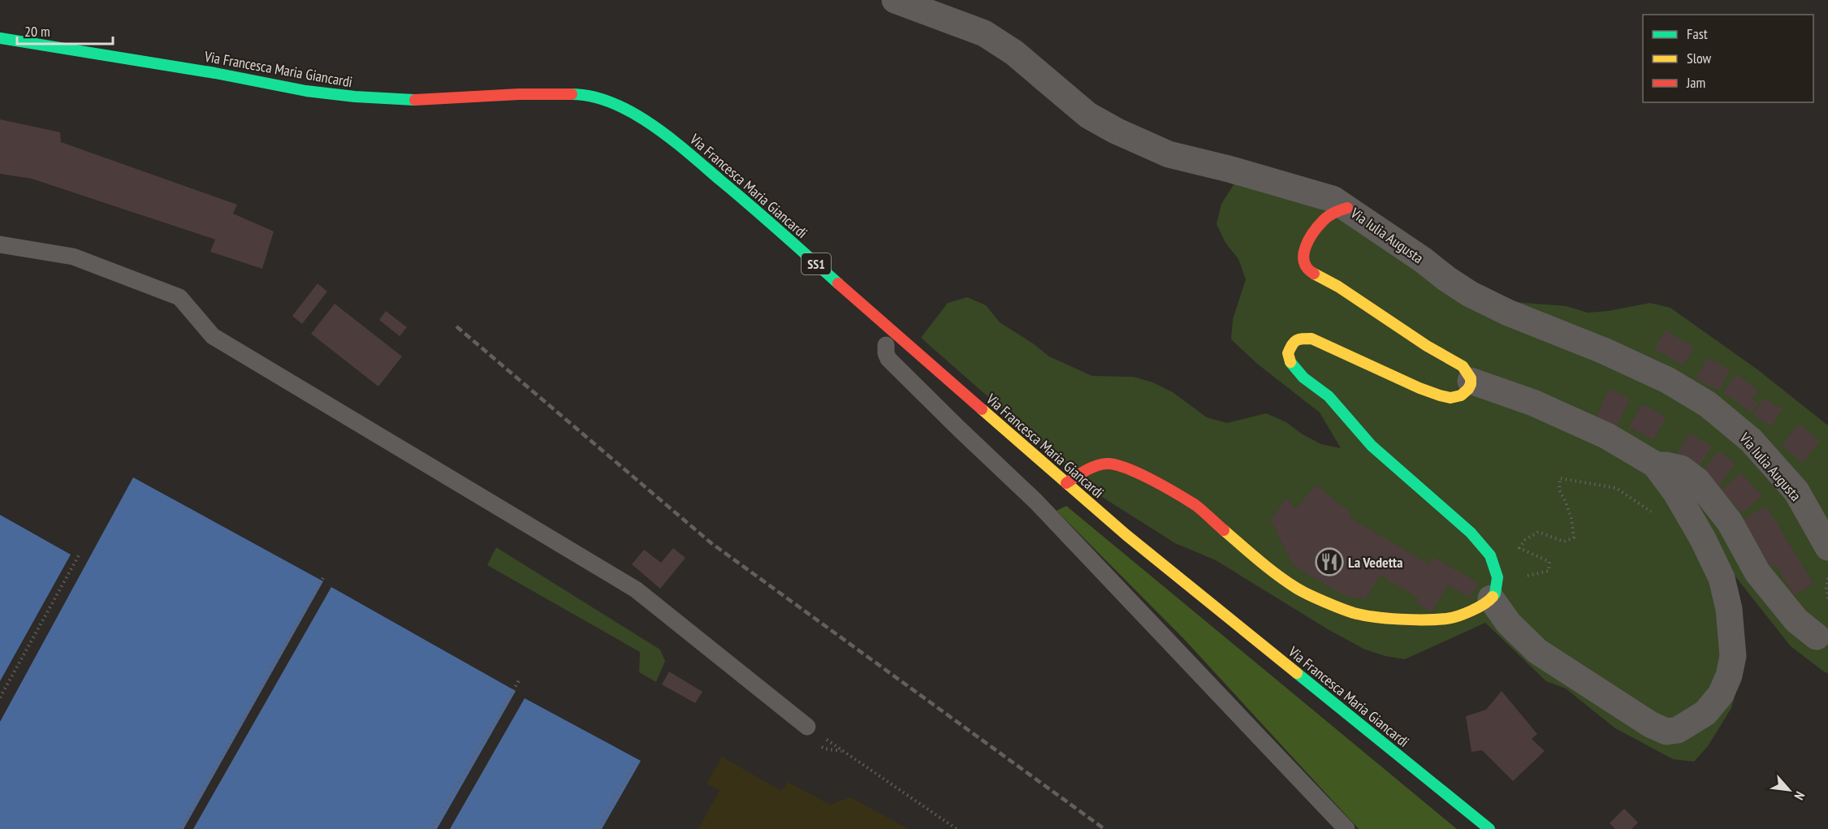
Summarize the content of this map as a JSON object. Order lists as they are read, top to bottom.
{
  "streets": {
    "main road": ["Via Francesca Maria Giancardi", "SS1"],
    "street": ["Via Iulia Augusta"]
  },
  "places": {
    "restaurant": ["La Vedetta"]
  },
  "legend": ["Fast", "Slow", "Jam"],
  "scale_bar": "20 m",
  "north": "bottom right"
}
